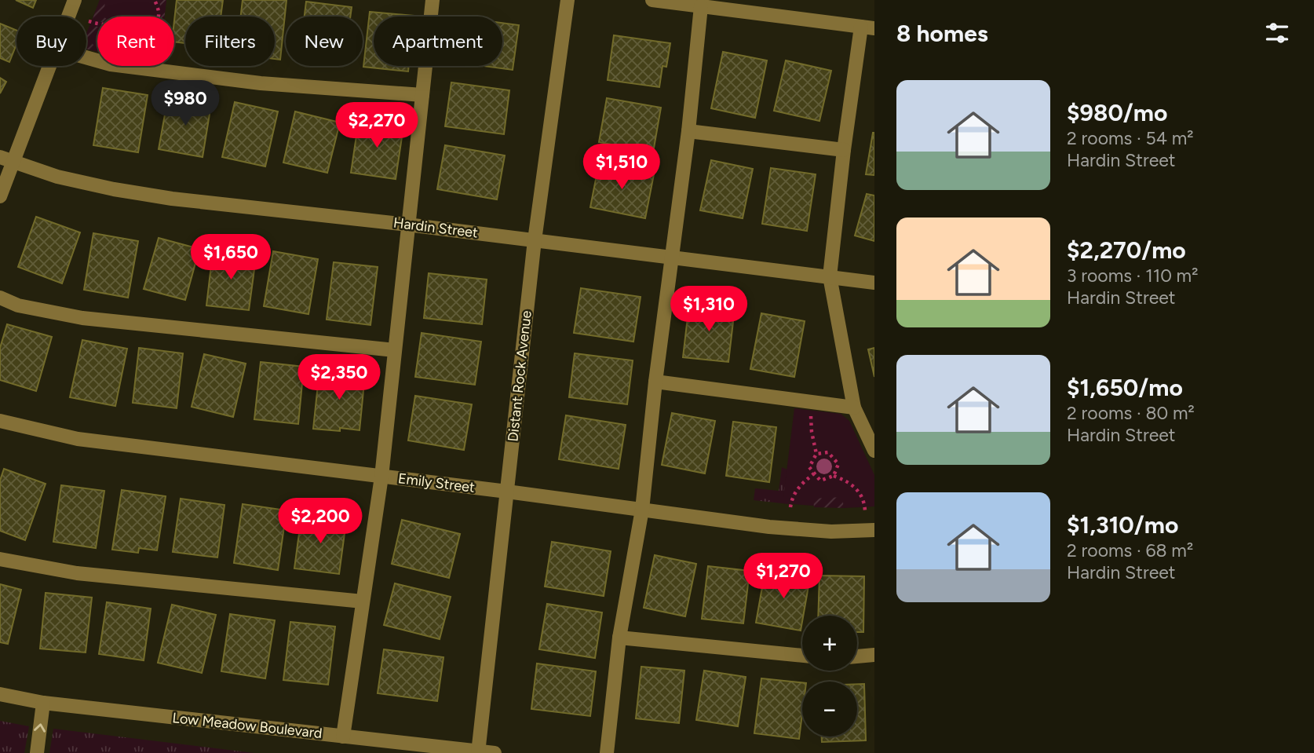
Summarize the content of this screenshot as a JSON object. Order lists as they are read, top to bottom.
{
  "streets": {
    "street": [
      "Hardin Street",
      "Distant Rock Avenue",
      "Emily Street",
      "Low Meadow Boulevard"
    ]
  },
  "crossings": [
    ["Hardin Street", "Distant Rock Avenue"],
    ["Distant Rock Avenue", "Emily Street"],
    ["Distant Rock Avenue", "Low Meadow Boulevard"]
  ],
  "page": {
    "heading": "8 homes",
    "chip": [
      "Buy",
      "Rent",
      "Filters",
      "New",
      "Apartment"
    ],
    "list": [
      {
        "name": "$980/mo",
        "note": "2 rooms · 54 m² · Hardin Street"
      },
      {
        "name": "$2,270/mo",
        "note": "3 rooms · 110 m² · Hardin Street"
      },
      {
        "name": "$1,650/mo",
        "note": "2 rooms · 80 m² · Hardin Street"
      },
      {
        "name": "$1,310/mo",
        "note": "2 rooms · 68 m² · Hardin Street"
      }
    ],
    "price": [
      "$980",
      "$2,270",
      "$1,510",
      "$1,650",
      "$1,310",
      "$2,350",
      "$2,200",
      "$1,270"
    ],
    "map_buttons": ["+", "−"]
  }
}
